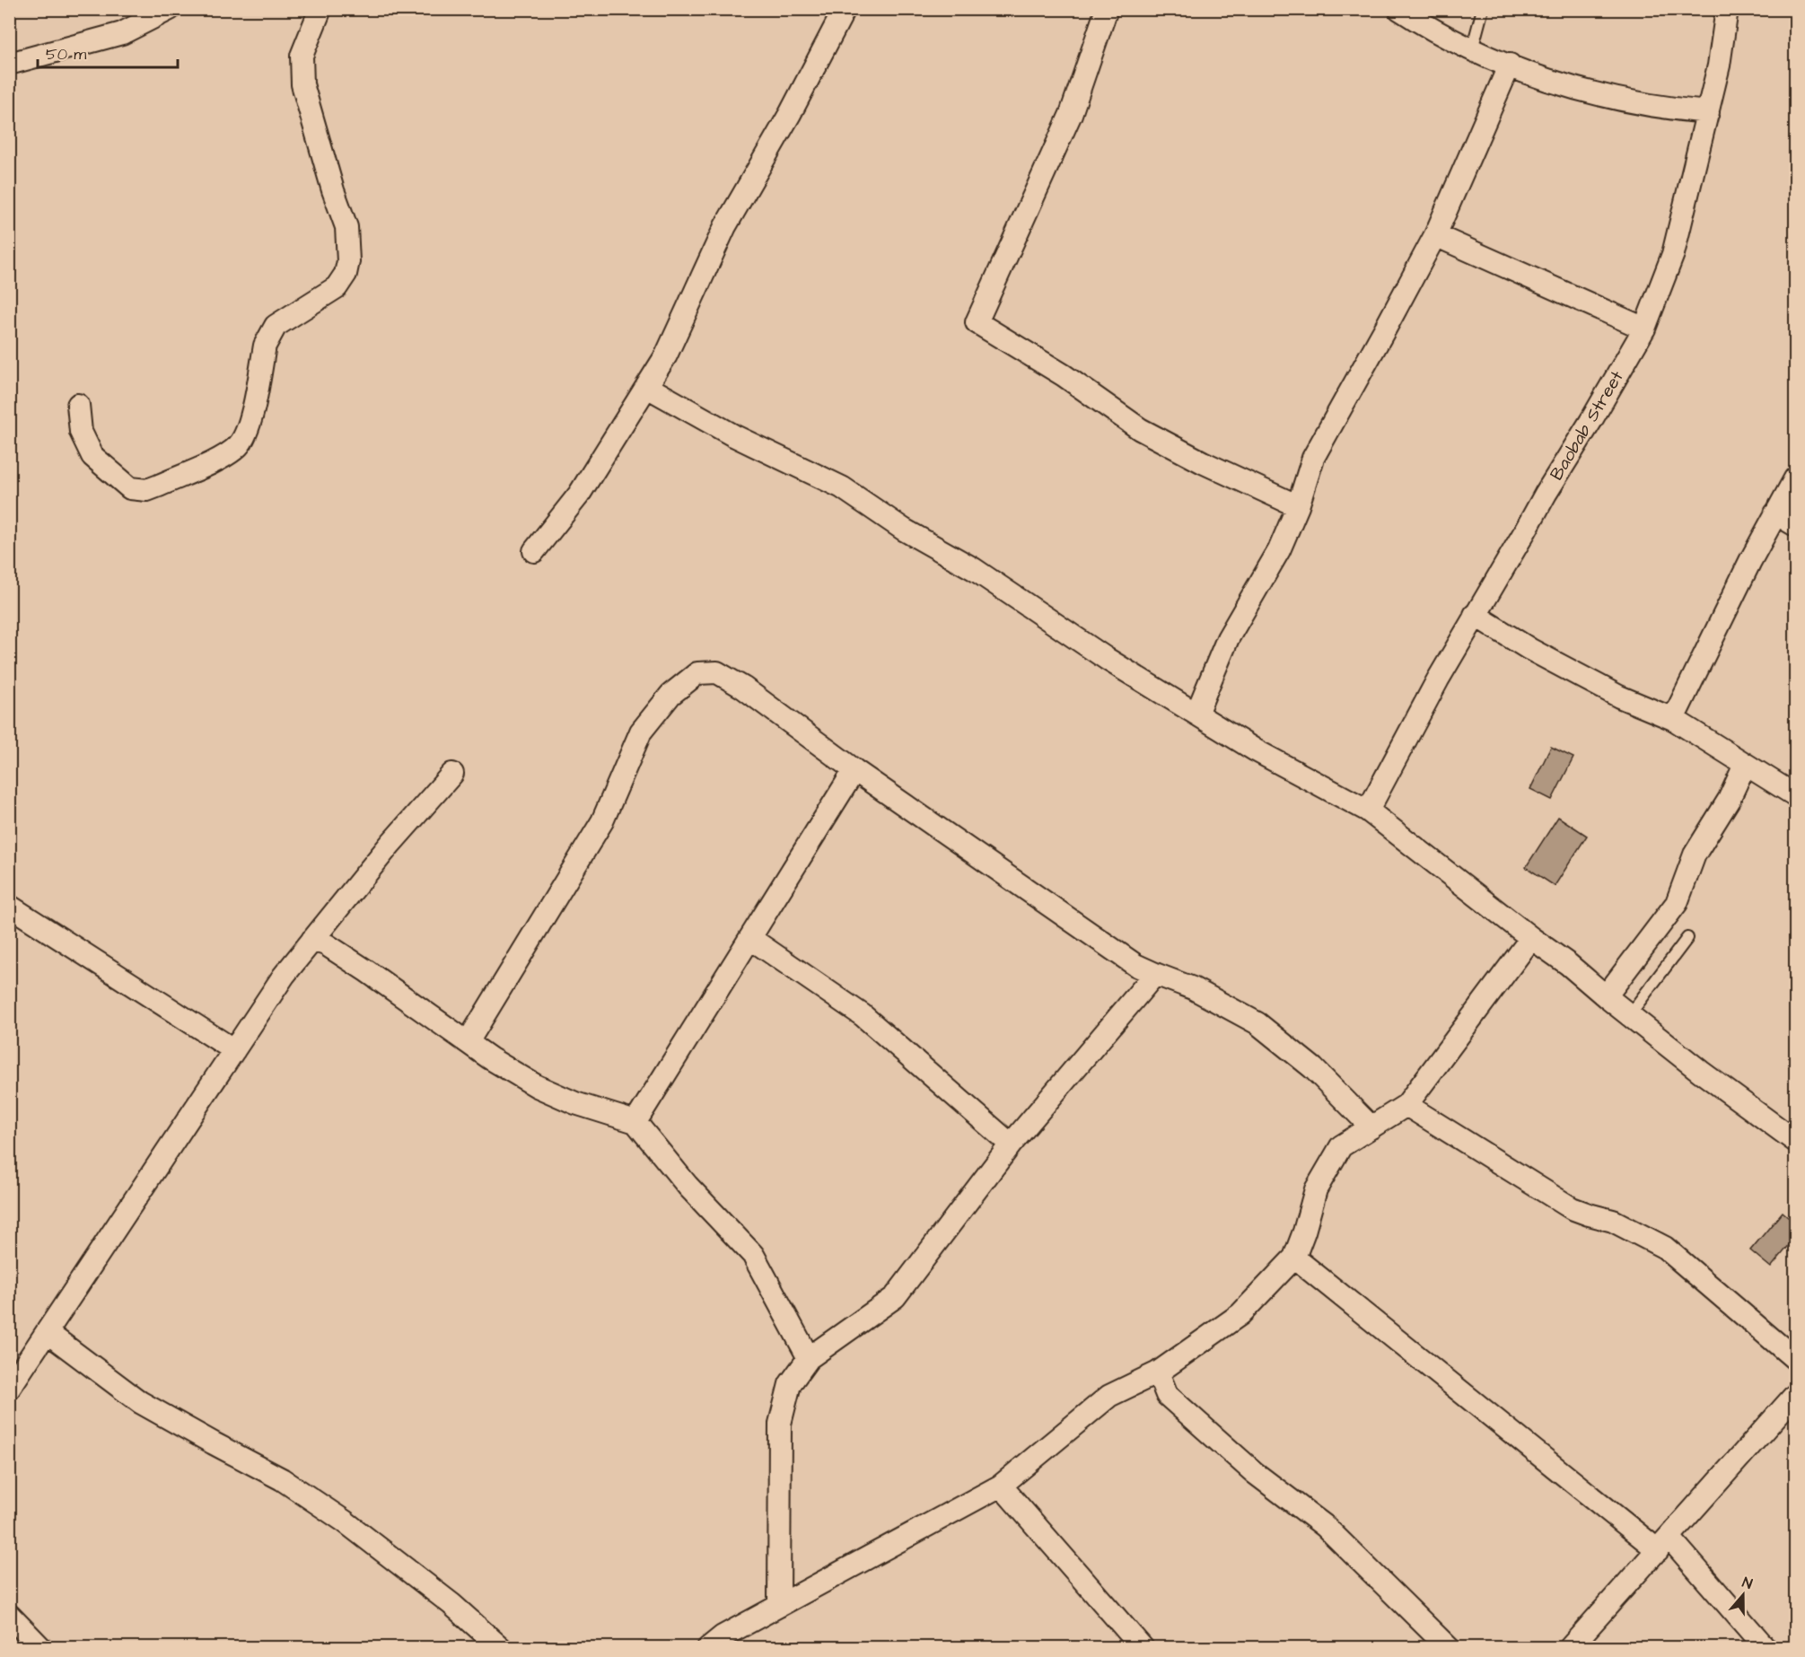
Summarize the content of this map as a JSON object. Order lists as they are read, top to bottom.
{
  "streets": {
    "street": ["Baobab Street"]
  },
  "scale_bar": "50 m",
  "north": "top"
}
